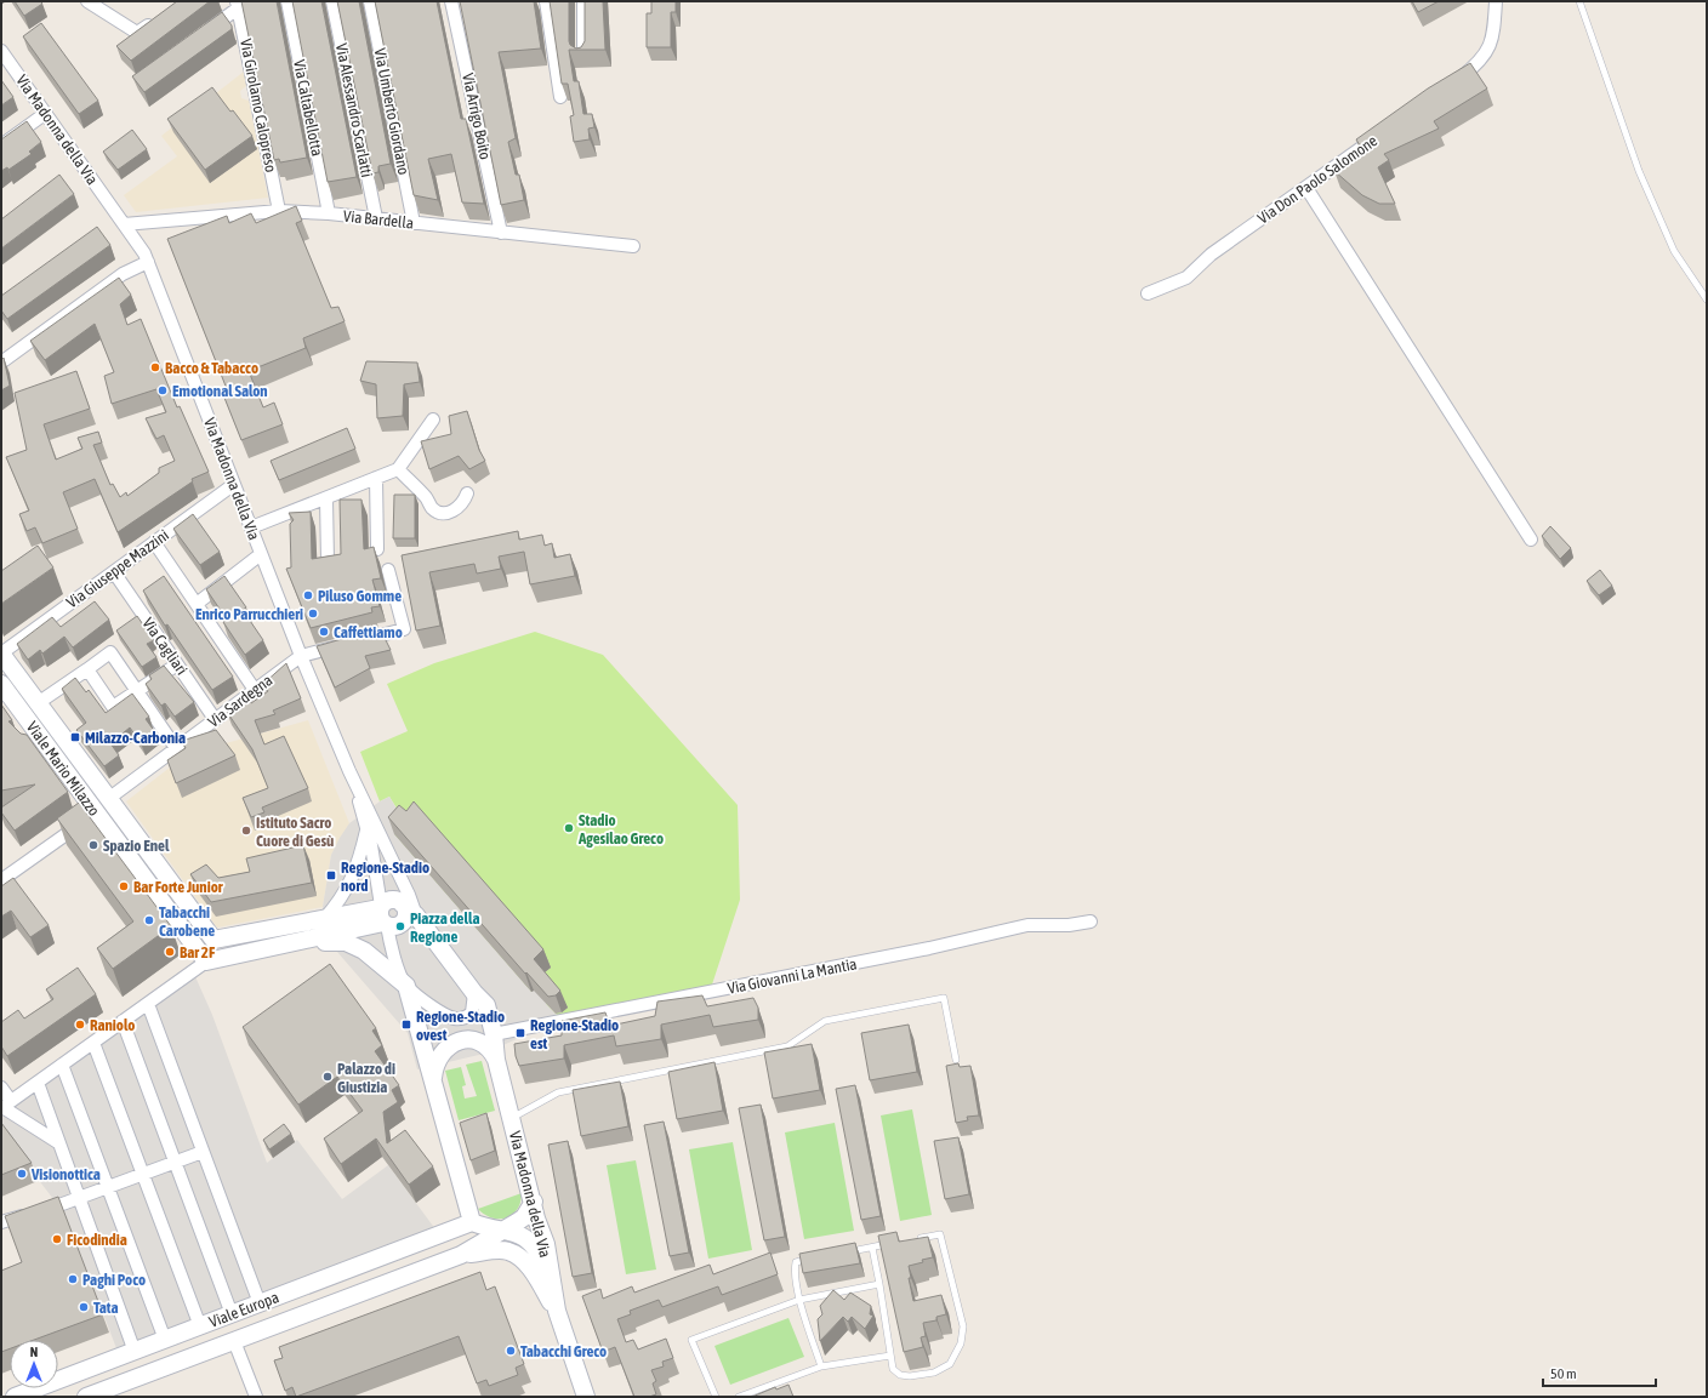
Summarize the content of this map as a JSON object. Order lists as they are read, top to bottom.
{
  "streets": {
    "street": [
      "Via Girolamo Calopreso",
      "Via Caltabellotta",
      "Via Alessandro Scarlatti",
      "Via Umberto Giordano",
      "Via Arrigo Boito",
      "Via Madonna della Via",
      "Via Don Paolo Salomone",
      "Via Bardella",
      "Via Giuseppe Mazzini",
      "Via Cagliari",
      "Via Sardegna",
      "Viale Mario Milazzo",
      "Via Giovanni La Mantia",
      "Viale Europa"
    ]
  },
  "crossings": [
    ["Via Girolamo Calopreso", "Via Bardella"],
    ["Via Caltabellotta", "Via Bardella"],
    ["Via Alessandro Scarlatti", "Via Bardella"],
    ["Via Umberto Giordano", "Via Bardella"],
    ["Via Arrigo Boito", "Via Bardella"],
    ["Via Madonna della Via", "Via Bardella"],
    ["Via Madonna della Via", "Via Giuseppe Mazzini"],
    ["Via Madonna della Via", "Via Sardegna"],
    ["Via Madonna della Via", "Via Giovanni La Mantia"],
    ["Via Giuseppe Mazzini", "Via Cagliari"],
    ["Via Giuseppe Mazzini", "Viale Mario Milazzo"],
    ["Via Cagliari", "Via Sardegna"],
    ["Via Sardegna", "Viale Mario Milazzo"]
  ],
  "places": {
    "other": [
      "Bacco & Tabacco",
      "Emotional Salon",
      "Piluso Gomme",
      "Enrico Parrucchieri",
      "Caffettiamo",
      "Stadio Agesilao Greco",
      "Istituto Sacro Cuore di Gesù",
      "Spazio Enel",
      "Bar Forte Junior",
      "Tabacchi Carobene",
      "Piazza della Regione",
      "Bar 2F",
      "Raniolo",
      "Palazzo di Giustizia",
      "Visionottica",
      "Ficodindia",
      "Paghi Poco",
      "Tata",
      "Tabacchi Greco"
    ],
    "transit": [
      "Milazzo-Carbonia",
      "Regione-Stadio nord",
      "Regione-Stadio ovest",
      "Regione-Stadio est"
    ]
  },
  "scale_bar": "50 m",
  "north": "top"
}
